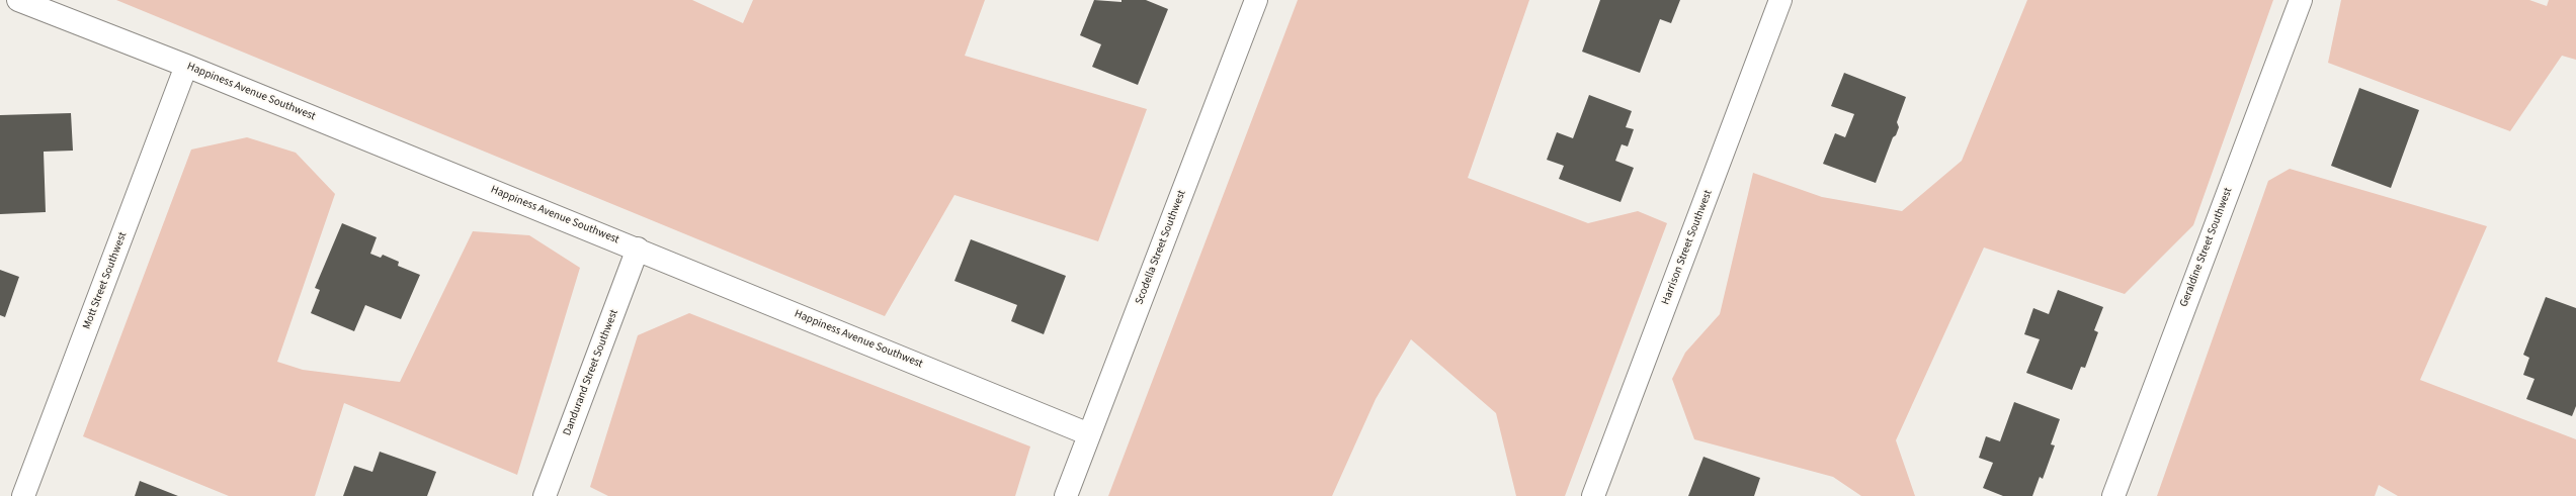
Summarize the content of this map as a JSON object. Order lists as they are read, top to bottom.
{
  "streets": {
    "street": [
      "Happiness Avenue Southwest",
      "Scodella Street Southwest",
      "Harrison Street Southwest",
      "Geraldine Street Southwest",
      "Mott Street Southwest",
      "Dandurand Street Southwest"
    ]
  },
  "crossings": [
    ["Happiness Avenue Southwest", "Scodella Street Southwest"],
    ["Happiness Avenue Southwest", "Mott Street Southwest"],
    ["Happiness Avenue Southwest", "Dandurand Street Southwest"]
  ]
}
